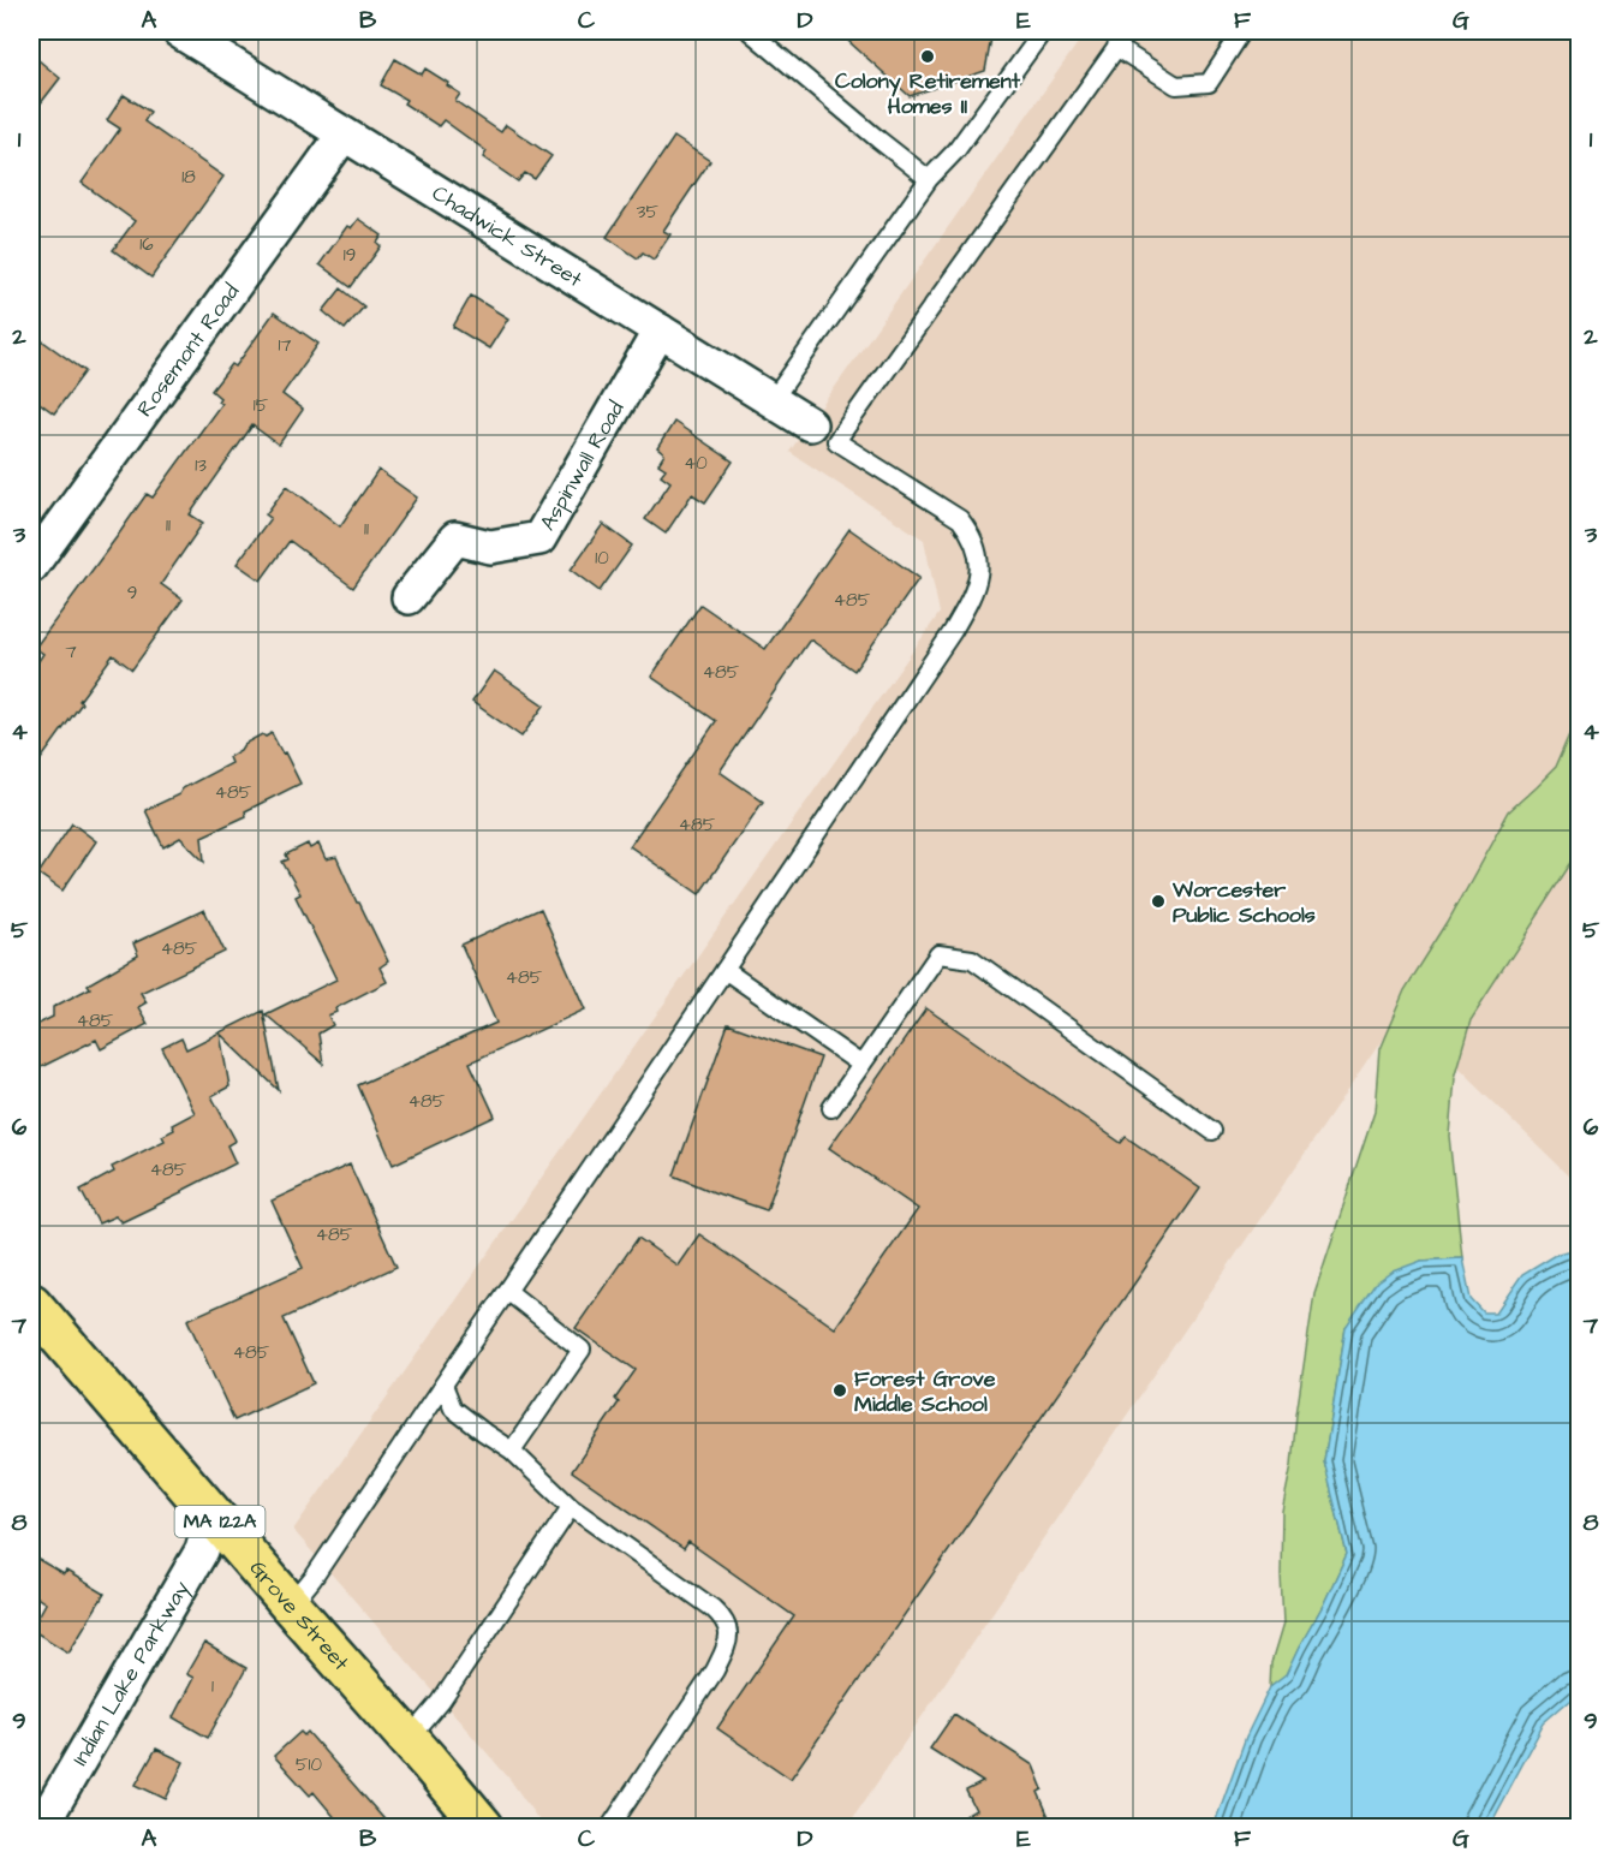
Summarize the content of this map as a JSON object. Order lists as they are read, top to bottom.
{
  "streets": {
    "main road": ["MA 122A", "Grove Street"],
    "street": [
      "Chadwick Street",
      "Rosemont Road",
      "Aspinwall Road",
      "Indian Lake Parkway"
    ]
  },
  "crossings": [
    ["Chadwick Street", "Rosemont Road"],
    ["Chadwick Street", "Aspinwall Road"],
    ["Grove Street", "Indian Lake Parkway"]
  ],
  "places": ["Colony Retirement Homes II", "Worcester Public Schools", "Forest Grove Middle School"],
  "house_numbers": [
    "18",
    "35",
    "16",
    "19",
    "17",
    "15",
    "40",
    "13",
    "11",
    "11",
    "10",
    "9",
    "485",
    "7",
    "485",
    "485",
    "485",
    "485",
    "485",
    "485",
    "485",
    "485",
    "485",
    "485",
    "1",
    "510"
  ],
  "grid": {
    "columns": [
      "A",
      "B",
      "C",
      "D",
      "E",
      "F",
      "G"
    ],
    "rows": [
      "1",
      "2",
      "3",
      "4",
      "5",
      "6",
      "7",
      "8",
      "9"
    ]
  }
}
